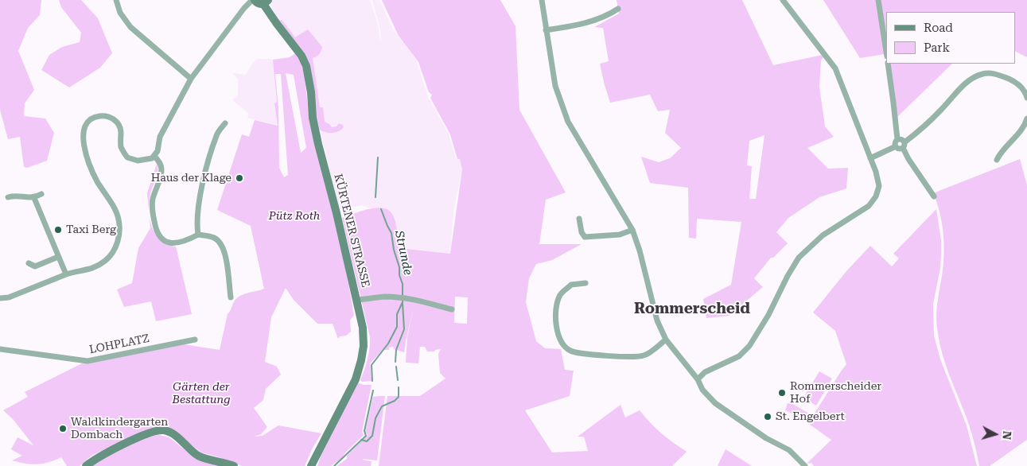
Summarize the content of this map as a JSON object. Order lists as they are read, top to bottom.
{
  "streets": {
    "main road": ["KÜRTENER STRASSE"],
    "street": ["LOHPLATZ"]
  },
  "districts": ["Rommerscheid"],
  "water": ["Strunde"],
  "parks": ["Pütz Roth", "Gärten der Bestattung"],
  "places": [
    "Haus der Klage",
    "Taxi Berg",
    "Rommerscheider Hof",
    "St. Engelbert",
    "Waldkindergarten Dombach"
  ],
  "legend": ["Road", "Park"],
  "north": "right"
}
